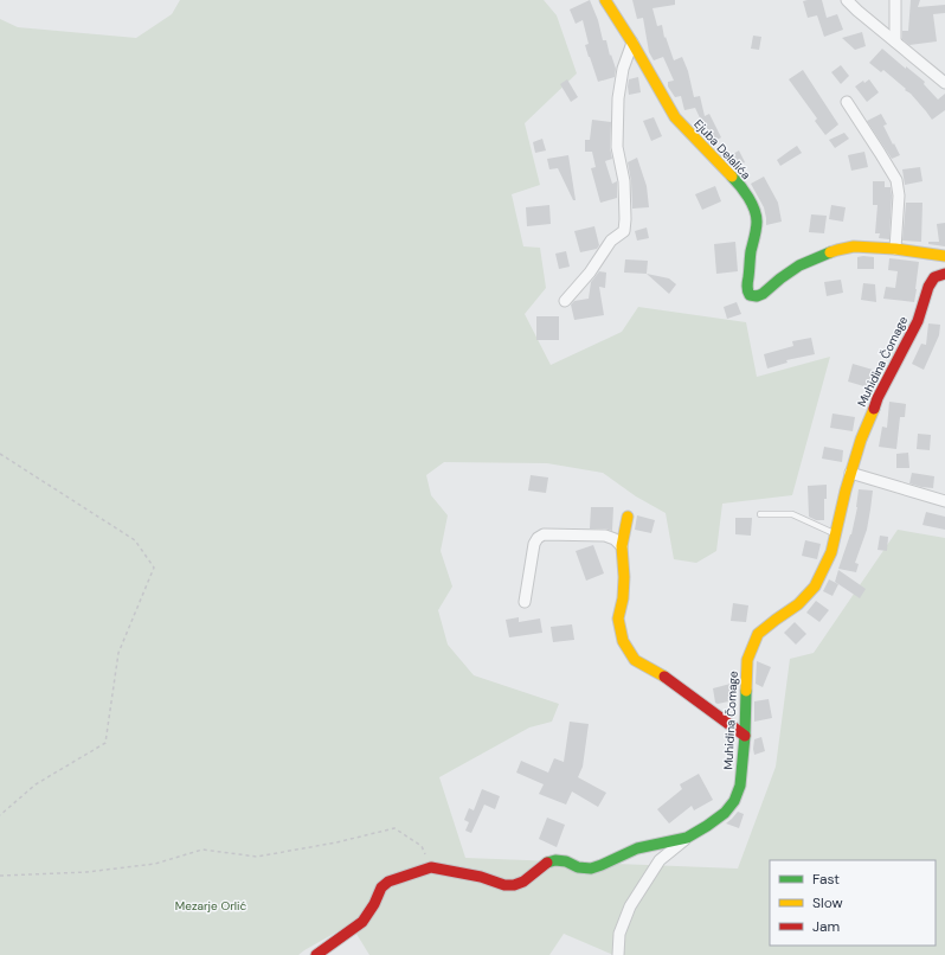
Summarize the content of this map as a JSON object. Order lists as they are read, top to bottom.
{
  "streets": {
    "street": ["Ejuba Delalića", "Muhidina Čomage"]
  },
  "parks": ["Mezarje Orlić"],
  "legend": ["Fast", "Slow", "Jam"]
}
